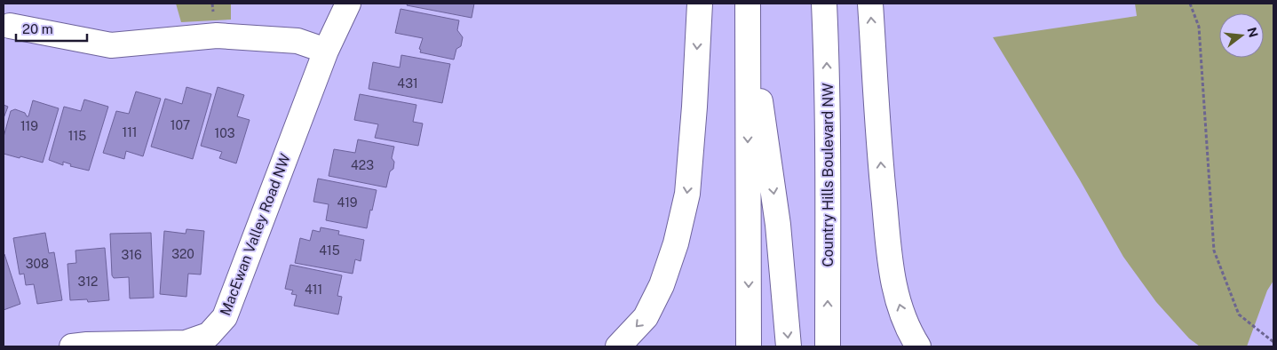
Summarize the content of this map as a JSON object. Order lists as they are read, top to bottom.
{
  "streets": {
    "main road": ["Country Hills Boulevard NW", "MacEwan Valley Road NW"]
  },
  "house_numbers": [
    "431",
    "107",
    "119",
    "111",
    "103",
    "115",
    "423",
    "419",
    "415",
    "320",
    "316",
    "308",
    "312",
    "411"
  ],
  "scale_bar": "20 m",
  "north": "right"
}
